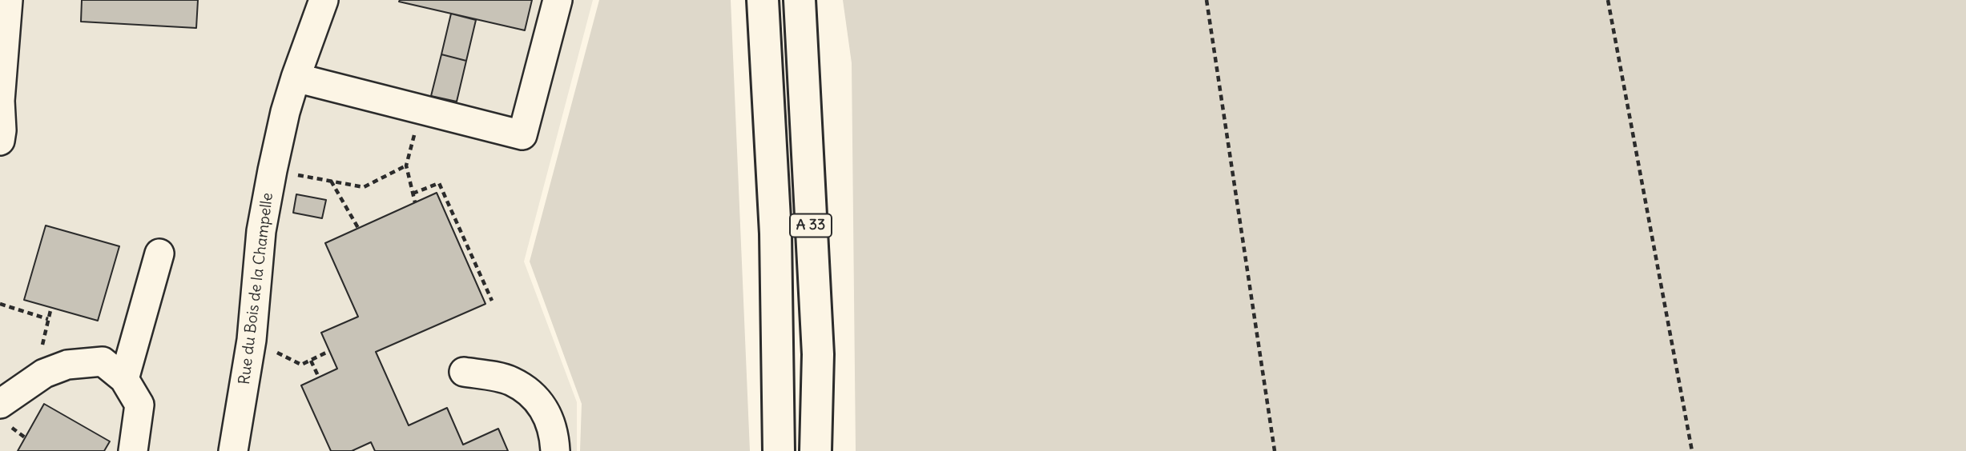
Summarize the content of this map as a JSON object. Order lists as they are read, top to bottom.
{
  "streets": {
    "highway": ["A 33"],
    "street": ["Rue du Bois de la Champelle"]
  }
}
